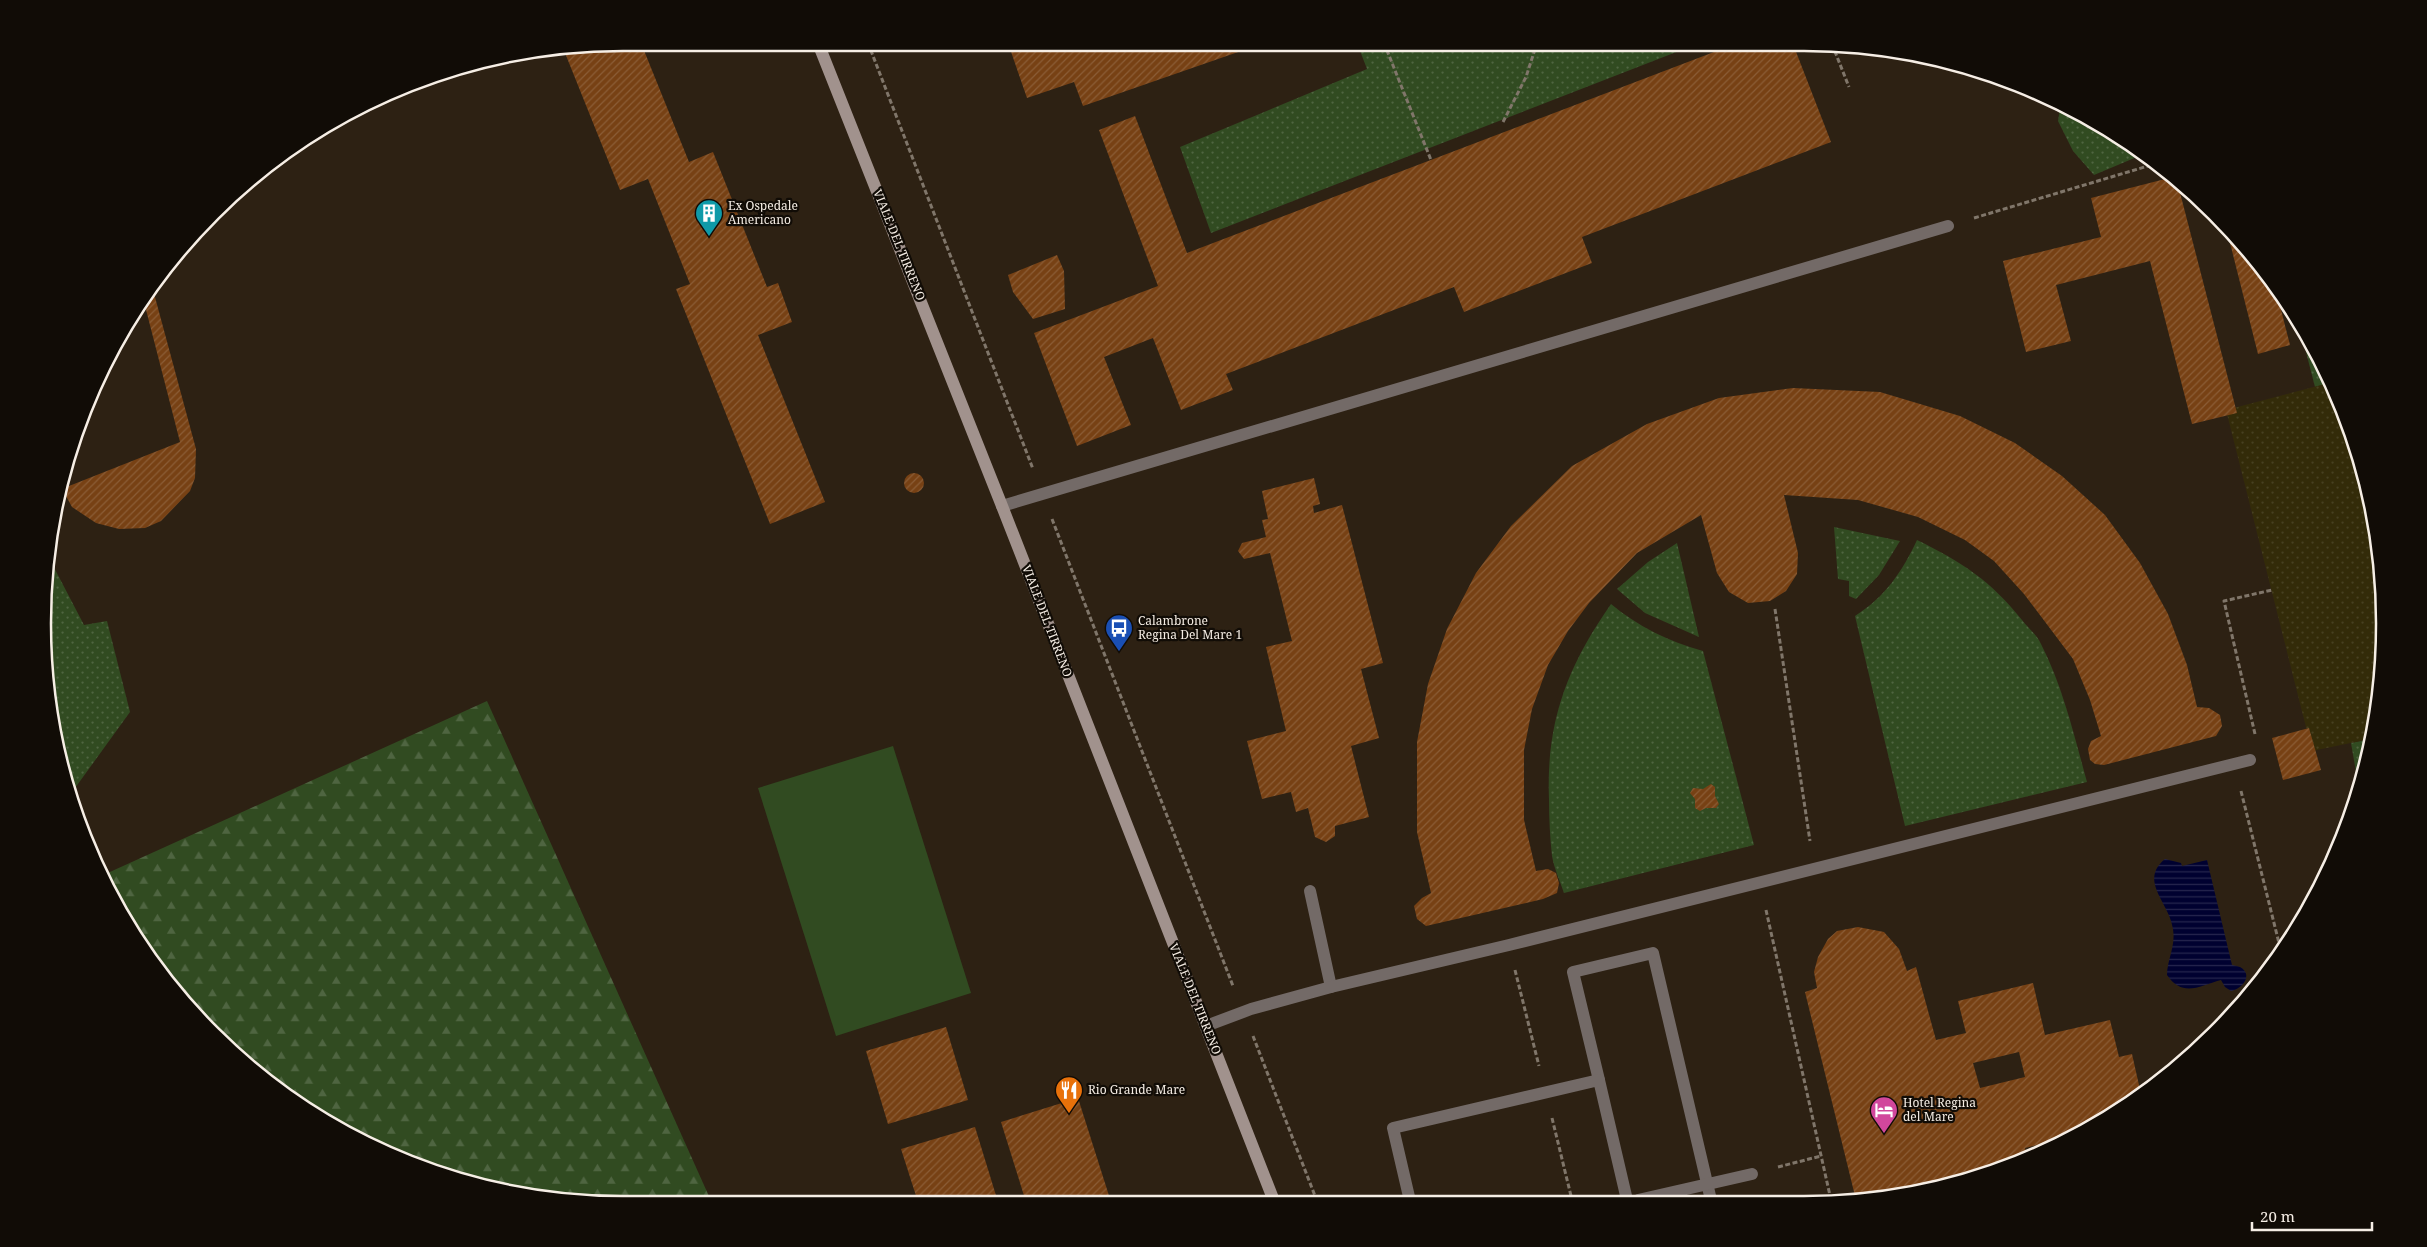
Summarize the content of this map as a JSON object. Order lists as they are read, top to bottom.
{
  "streets": {
    "main road": ["VIALE DEL TIRRENO"]
  },
  "places": {
    "building": ["Ex Ospedale Americano"],
    "bus stop": ["Calambrone Regina Del Mare 1"],
    "restaurant": ["Rio Grande Mare"],
    "hotel": ["Hotel Regina del Mare"]
  },
  "scale_bar": "20 m"
}
